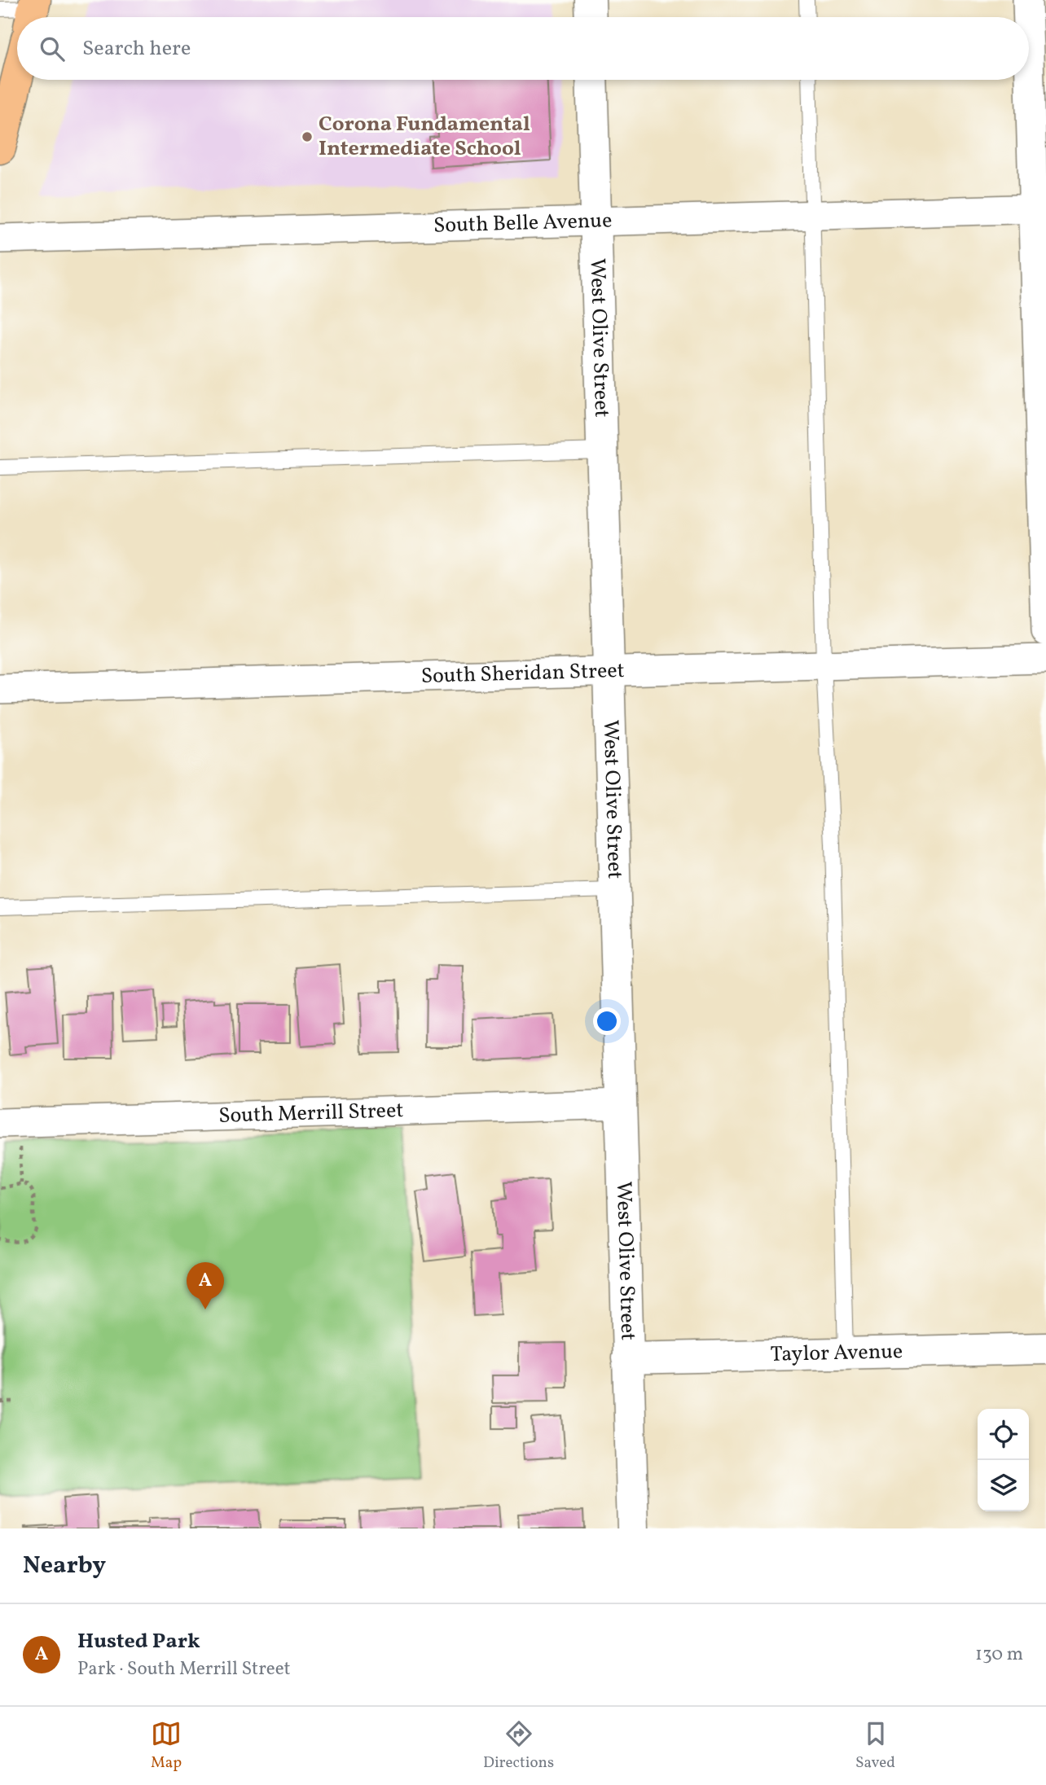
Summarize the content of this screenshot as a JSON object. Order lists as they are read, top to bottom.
{
  "streets": {
    "street": [
      "South Belle Avenue",
      "West Olive Street",
      "South Sheridan Street",
      "South Merrill Street",
      "Taylor Avenue"
    ]
  },
  "crossings": [
    ["South Belle Avenue", "West Olive Street"],
    ["West Olive Street", "South Sheridan Street"],
    ["West Olive Street", "South Merrill Street"],
    ["West Olive Street", "Taylor Avenue"]
  ],
  "places": ["Corona Fundamental Intermediate School"],
  "page": {
    "search": "Search here",
    "pins": "A",
    "heading": "Nearby",
    "list": [
      {
        "mark": "A",
        "name": "Husted Park",
        "note": "Park · South Merrill Street",
        "value": "130 m"
      }
    ],
    "nav": ["Map", "Directions", "Saved"]
  }
}
